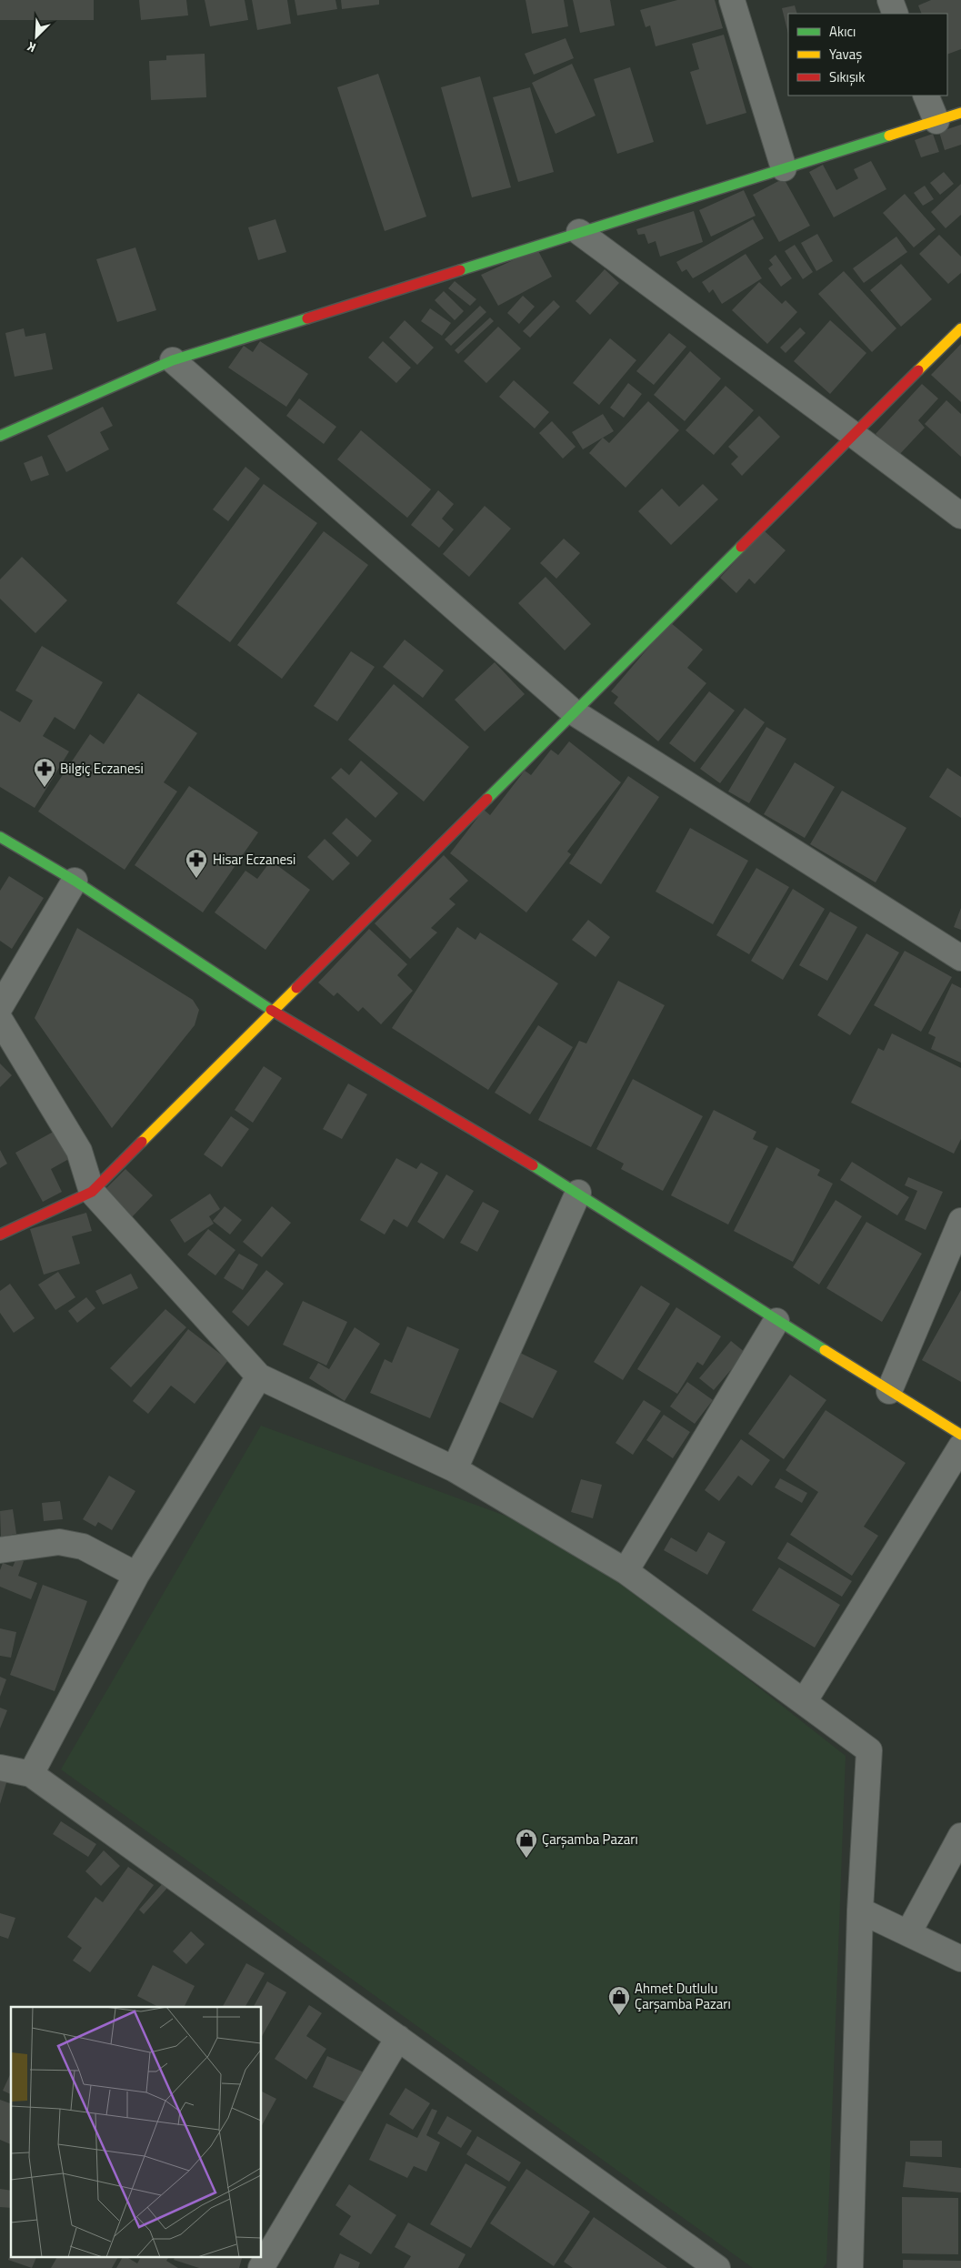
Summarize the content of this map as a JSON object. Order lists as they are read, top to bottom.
{
  "places": {
    "pharmacy": ["Bilgiç Eczanesi", "Hisar Eczanesi"],
    "shop": ["Çarşamba Pazarı", "Ahmet Dutlulu Çarşamba Pazarı"]
  },
  "legend": ["Akıcı", "Yavaş", "Sıkışık"],
  "north": "bottom left"
}
